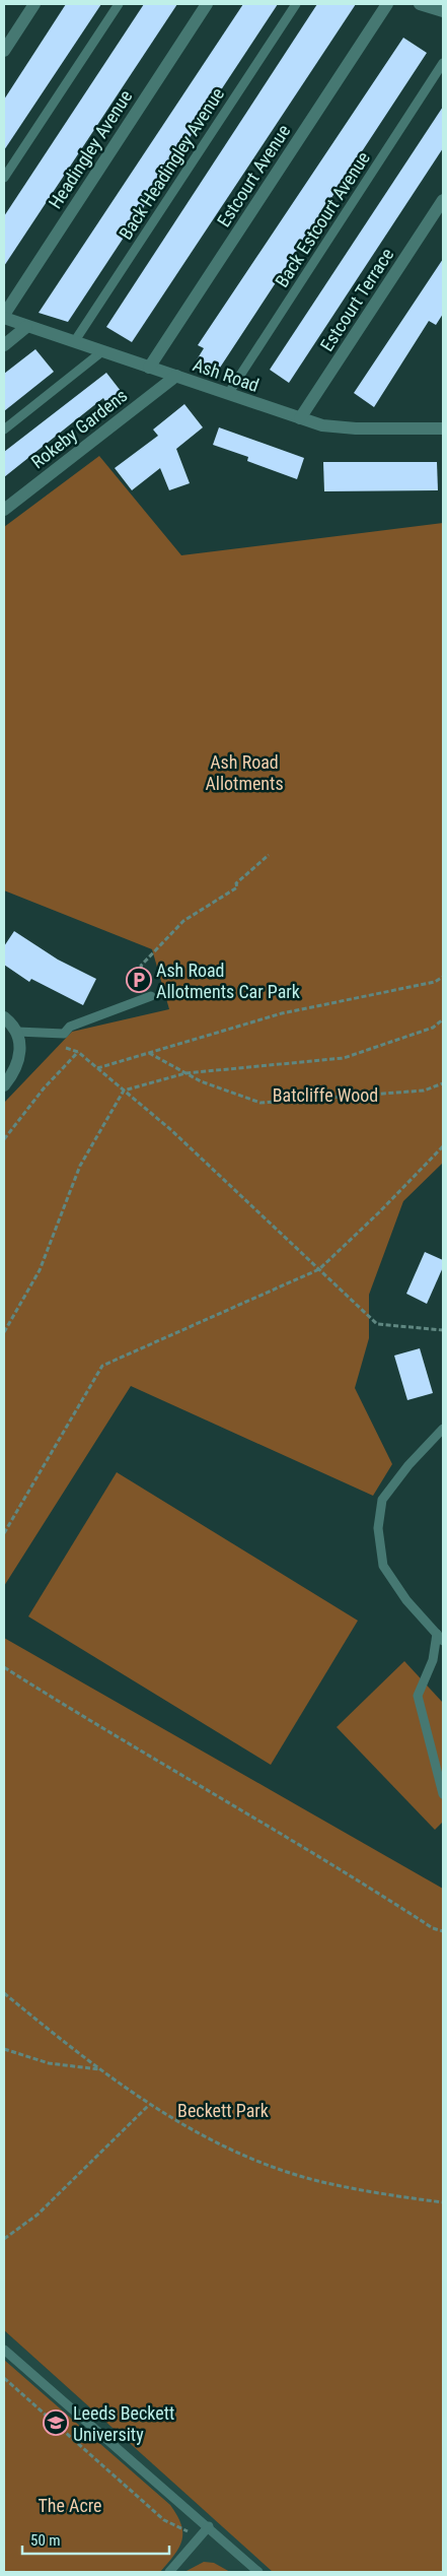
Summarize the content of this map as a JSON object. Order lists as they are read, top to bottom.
{
  "streets": {
    "street": [
      "Headingley Avenue",
      "Estcourt Avenue",
      "Estcourt Terrace",
      "Ash Road",
      "Rokeby Gardens"
    ],
    "lane": ["Back Headingley Avenue", "Back Estcourt Avenue"]
  },
  "crossings": [
    ["Headingley Avenue", "Ash Road"],
    ["Back Headingley Avenue", "Ash Road"],
    ["Estcourt Avenue", "Ash Road"],
    ["Back Estcourt Avenue", "Ash Road"],
    ["Estcourt Terrace", "Ash Road"],
    ["Ash Road", "Rokeby Gardens"]
  ],
  "parks": [
    "Ash Road Allotments",
    "Batcliffe Wood",
    "Beckett Park",
    "The Acre"
  ],
  "places": {
    "parking": ["Ash Road Allotments Car Park"],
    "school or university": ["Leeds Beckett University"]
  },
  "scale_bar": "50 m"
}
